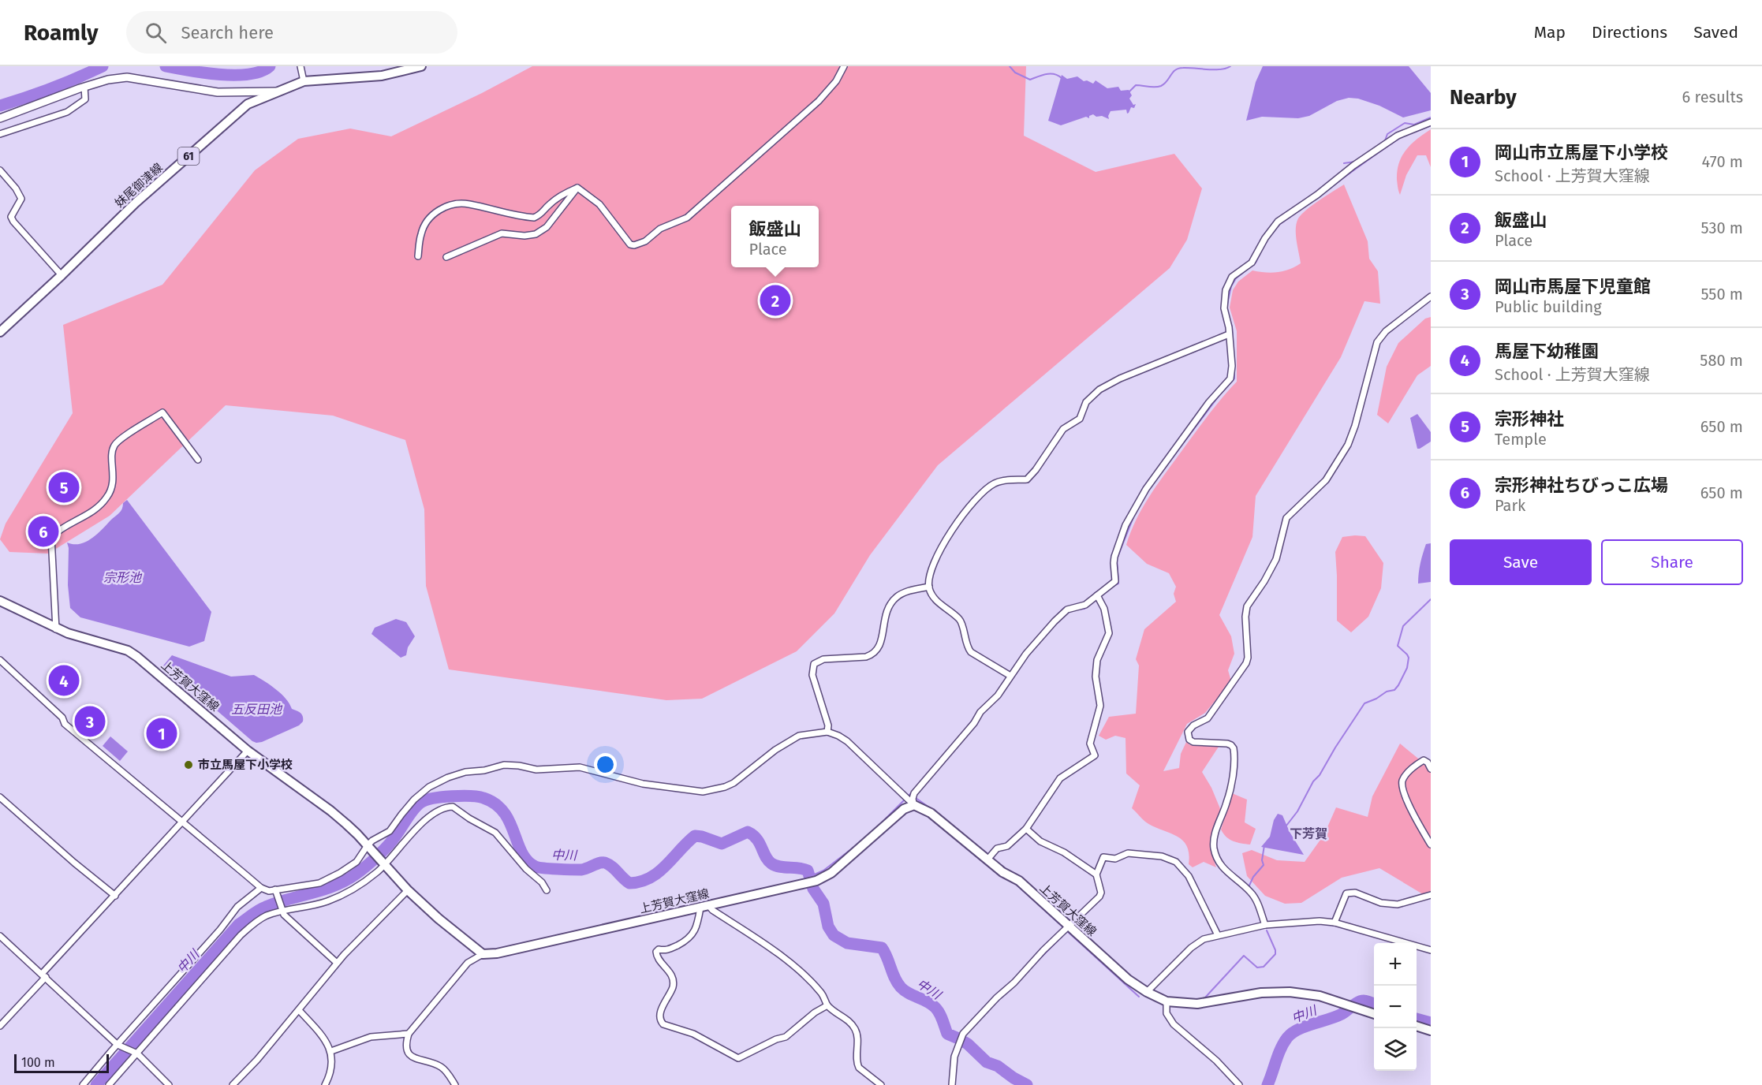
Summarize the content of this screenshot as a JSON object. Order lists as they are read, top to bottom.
{
  "streets": {
    "main road": ["61", "妹尾御津線", "上芳賀大窪線"]
  },
  "districts": ["下芳賀"],
  "water": ["宗形池", "五反田池", "中川"],
  "places": ["市立馬屋下小学校"],
  "scale_bar": "100 m",
  "page": {
    "header": "Roamly",
    "search": "Search here",
    "nav": ["Map", "Directions", "Saved"],
    "heading": ["Nearby", "6 results"],
    "list": [
      {
        "mark": "1",
        "name": "岡山市立馬屋下小学校",
        "note": "School · 上芳賀大窪線",
        "value": "470 m"
      },
      {
        "mark": "2",
        "name": "飯盛山",
        "note": "Place",
        "value": "530 m"
      },
      {
        "mark": "3",
        "name": "岡山市馬屋下児童館",
        "note": "Public building",
        "value": "550 m"
      },
      {
        "mark": "4",
        "name": "馬屋下幼稚園",
        "note": "School · 上芳賀大窪線",
        "value": "580 m"
      },
      {
        "mark": "5",
        "name": "宗形神社",
        "note": "Temple",
        "value": "650 m"
      },
      {
        "mark": "6",
        "name": "宗形神社ちびっこ広場",
        "note": "Park",
        "value": "650 m"
      }
    ],
    "popup": ["飯盛山", "Place"],
    "pins": [
      "2",
      "5",
      "6",
      "4",
      "3",
      "1"
    ],
    "buttons": ["Save", "Share"],
    "map_buttons": ["+", "−"],
    "scale": "100 m"
  }
}
